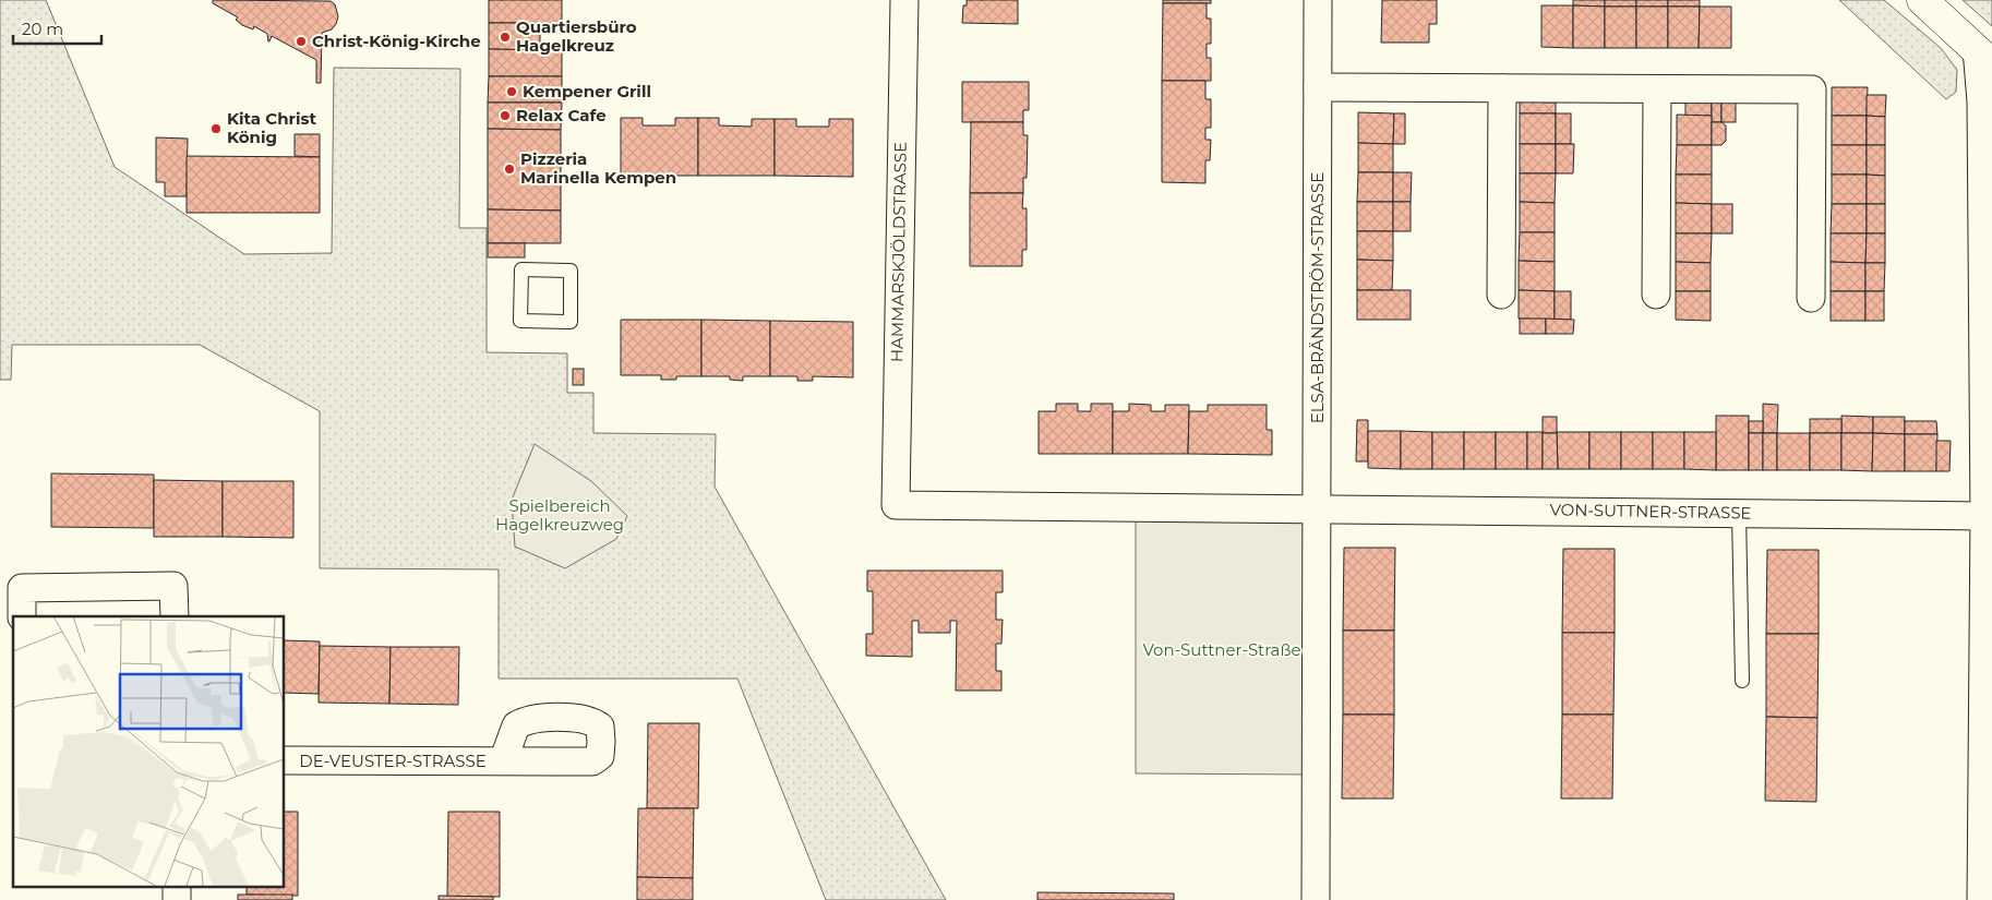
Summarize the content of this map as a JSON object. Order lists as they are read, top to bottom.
{
  "streets": {
    "street": [
      "HAMMARSKJÖLDSTRASSE",
      "ELSA-BRÄNDSTRÖM-STRASSE",
      "VON-SUTTNER-STRASSE",
      "DE-VEUSTER-STRASSE"
    ]
  },
  "crossings": [
    ["HAMMARSKJÖLDSTRASSE", "VON-SUTTNER-STRASSE"],
    ["ELSA-BRÄNDSTRÖM-STRASSE", "VON-SUTTNER-STRASSE"]
  ],
  "parks": ["Spielbereich Hagelkreuzweg", "Von-Suttner-Straße"],
  "places": [
    "Quartiersbüro Hagelkreuz",
    "Christ-König-Kirche",
    "Kempener Grill",
    "Relax Cafe",
    "Kita Christ König",
    "Pizzeria Marinella Kempen"
  ],
  "scale_bar": "20 m"
}
